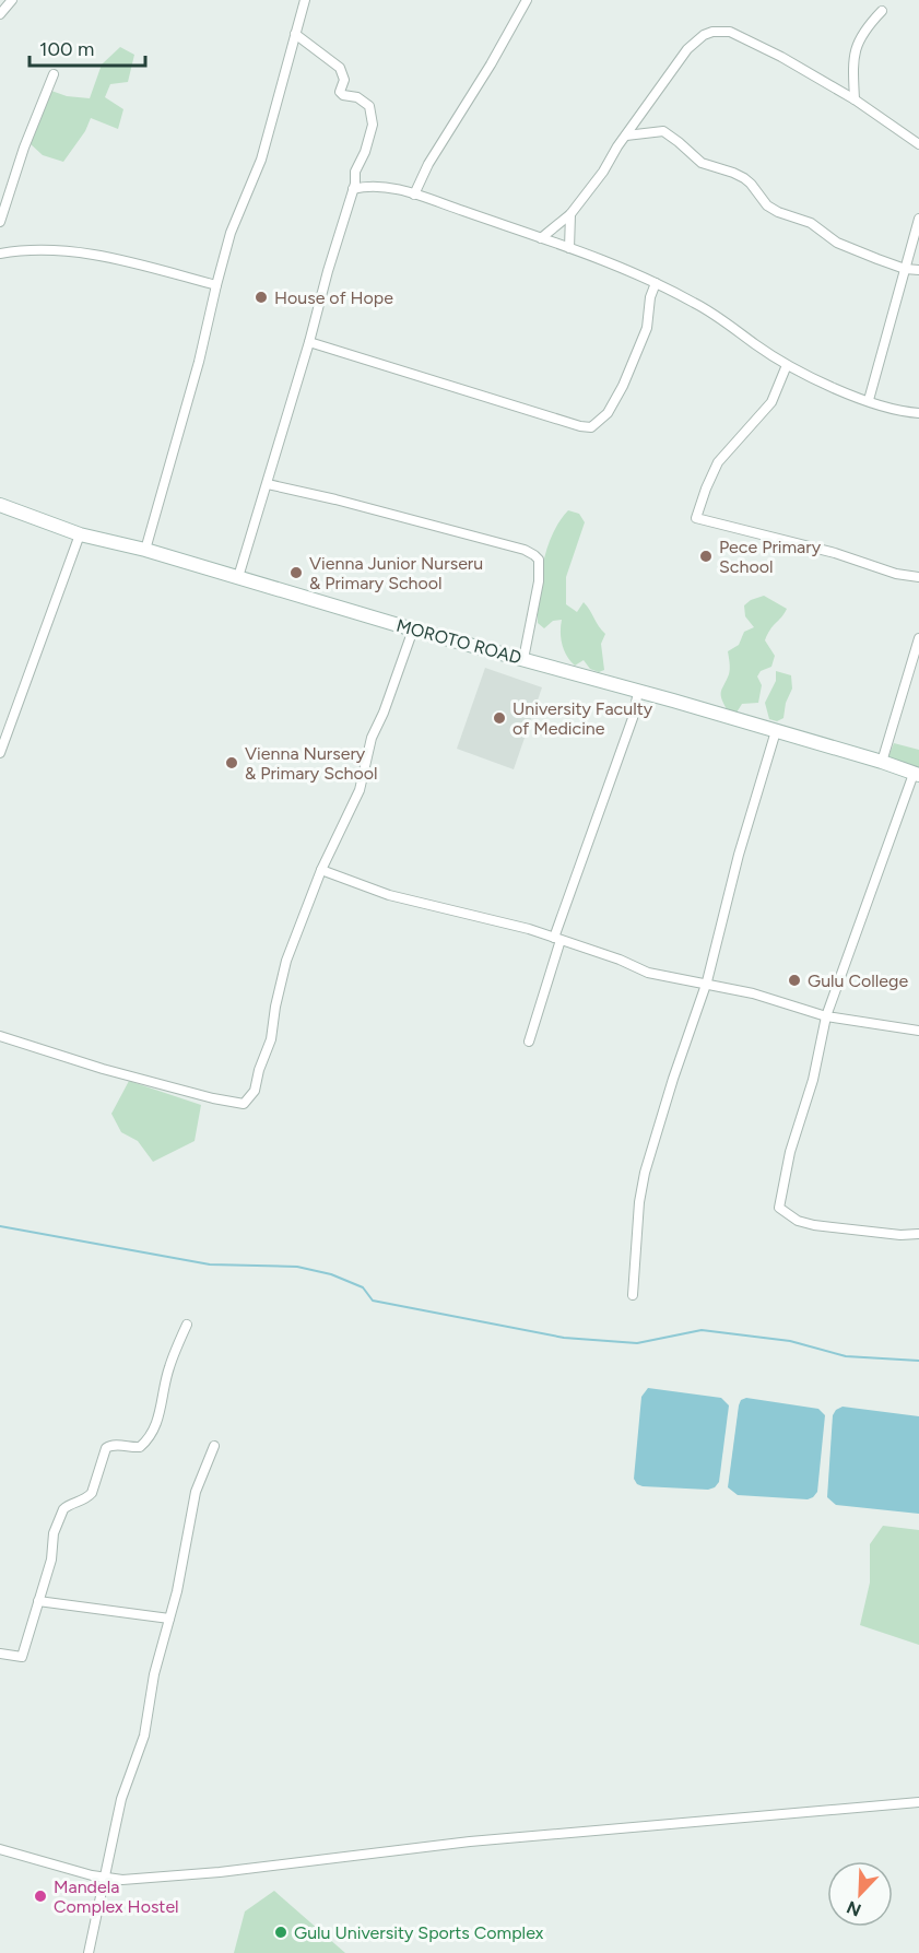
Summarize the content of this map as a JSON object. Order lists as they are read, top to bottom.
{
  "streets": {
    "main road": ["MOROTO ROAD"]
  },
  "places": [
    "House of Hope",
    "Pece Primary School",
    "Vienna Junior Nurseru & Primary School",
    "University Faculty of Medicine",
    "Vienna Nursery & Primary School",
    "Gulu College",
    "Mandela Complex Hostel",
    "Gulu University Sports Complex"
  ],
  "scale_bar": "100 m",
  "north": "bottom left"
}
